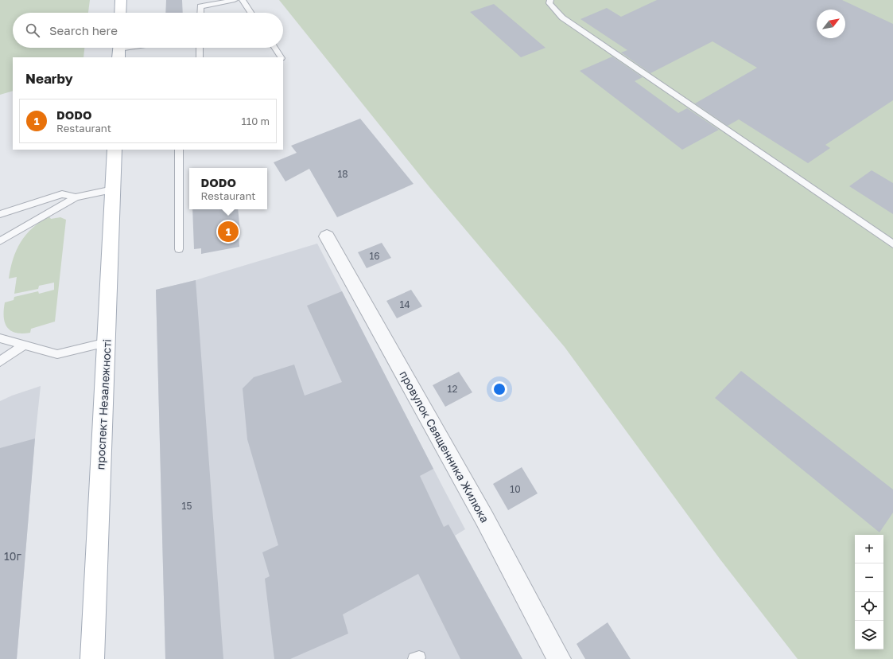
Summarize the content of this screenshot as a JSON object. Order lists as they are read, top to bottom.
{
  "streets": {
    "main road": ["проспект Незалежності"],
    "street": ["провулок Священника Жилюка"]
  },
  "house_numbers": [
    "18",
    "16",
    "14",
    "12",
    "10",
    "15",
    "10г"
  ],
  "north": "top right",
  "page": {
    "search": "Search here",
    "heading": "Nearby",
    "list": [
      {
        "mark": "1",
        "name": "DODO",
        "note": "Restaurant",
        "value": "110 m"
      }
    ],
    "popup": ["DODO", "Restaurant"],
    "pins": "1",
    "map_buttons": ["+", "−"]
  }
}
